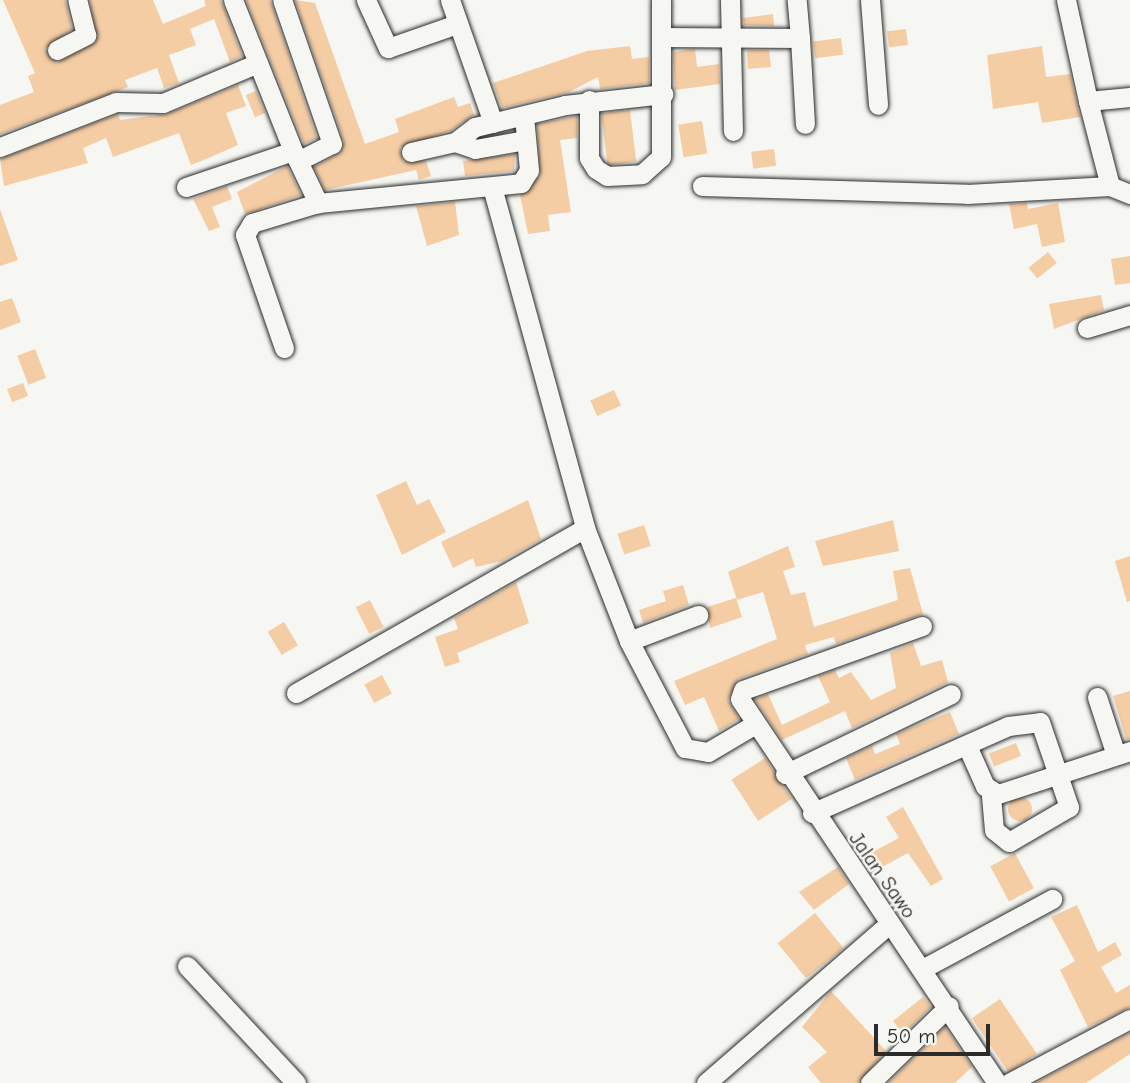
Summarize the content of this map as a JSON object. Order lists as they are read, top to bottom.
{
  "streets": {
    "street": ["Jalan Sawo"]
  },
  "scale_bar": "50 m"
}
